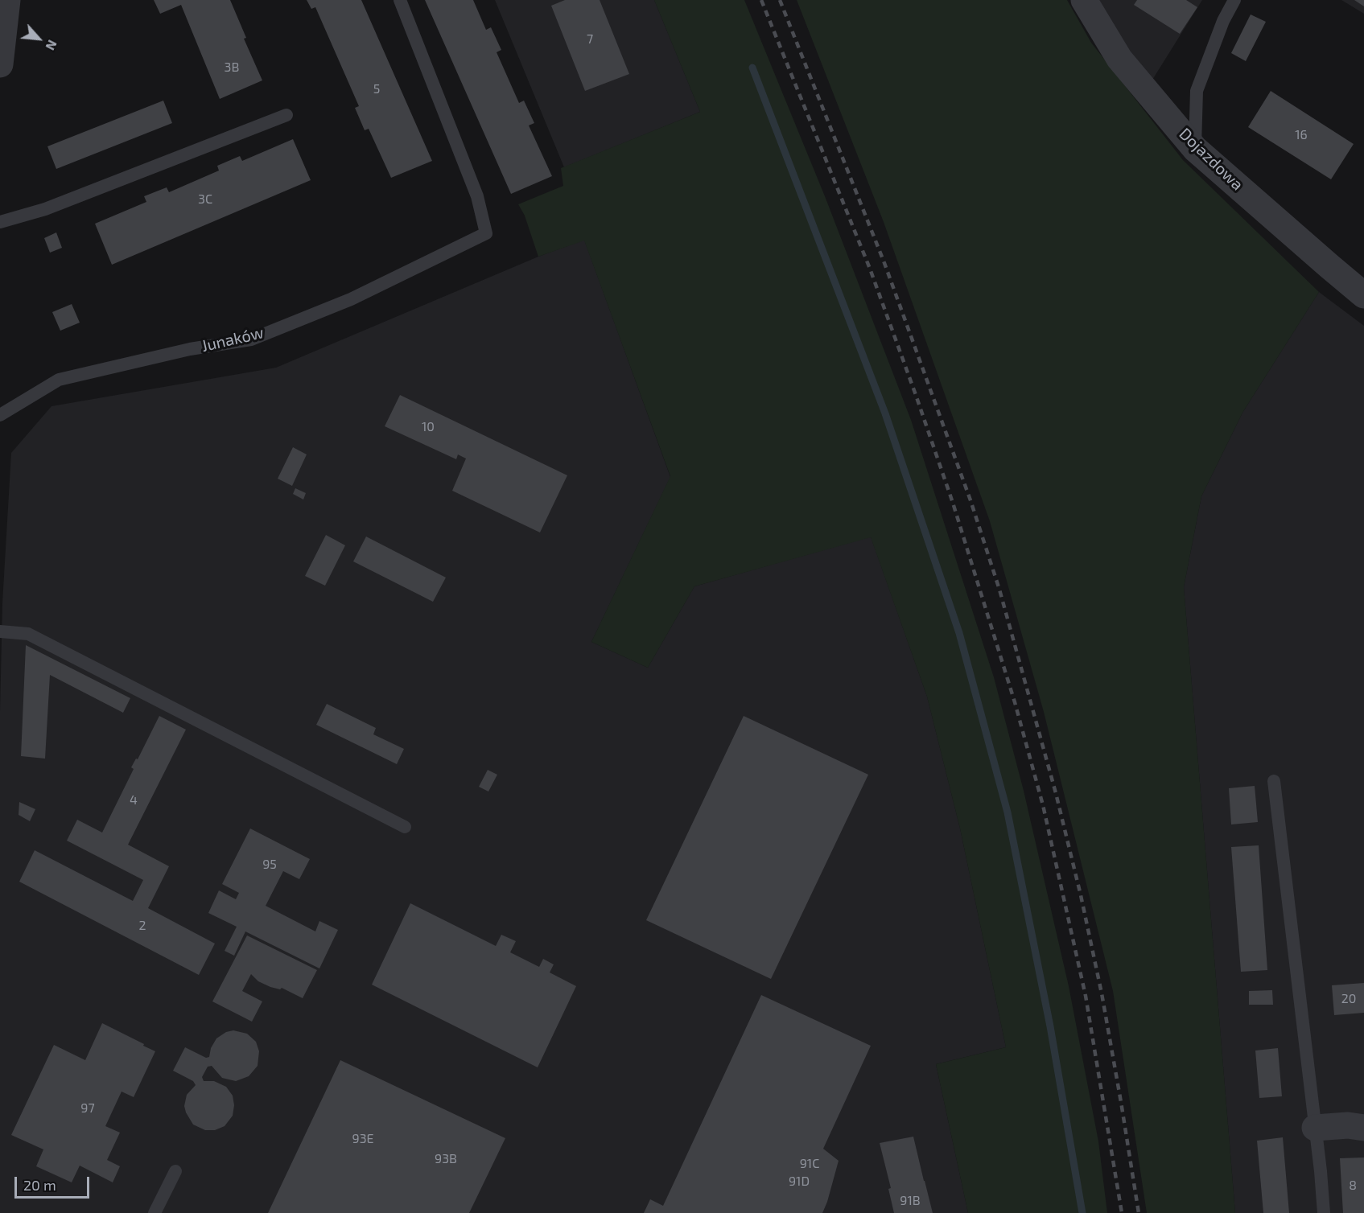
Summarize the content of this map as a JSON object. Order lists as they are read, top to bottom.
{
  "streets": {
    "street": ["Dojazdowa"],
    "lane": ["Junaków"]
  },
  "house_numbers": [
    "7",
    "3B",
    "5",
    "16",
    "3C",
    "10",
    "4",
    "95",
    "2",
    "20",
    "97",
    "93E",
    "93B",
    "91C",
    "91D",
    "8",
    "91B"
  ],
  "scale_bar": "20 m",
  "north": "bottom right"
}
